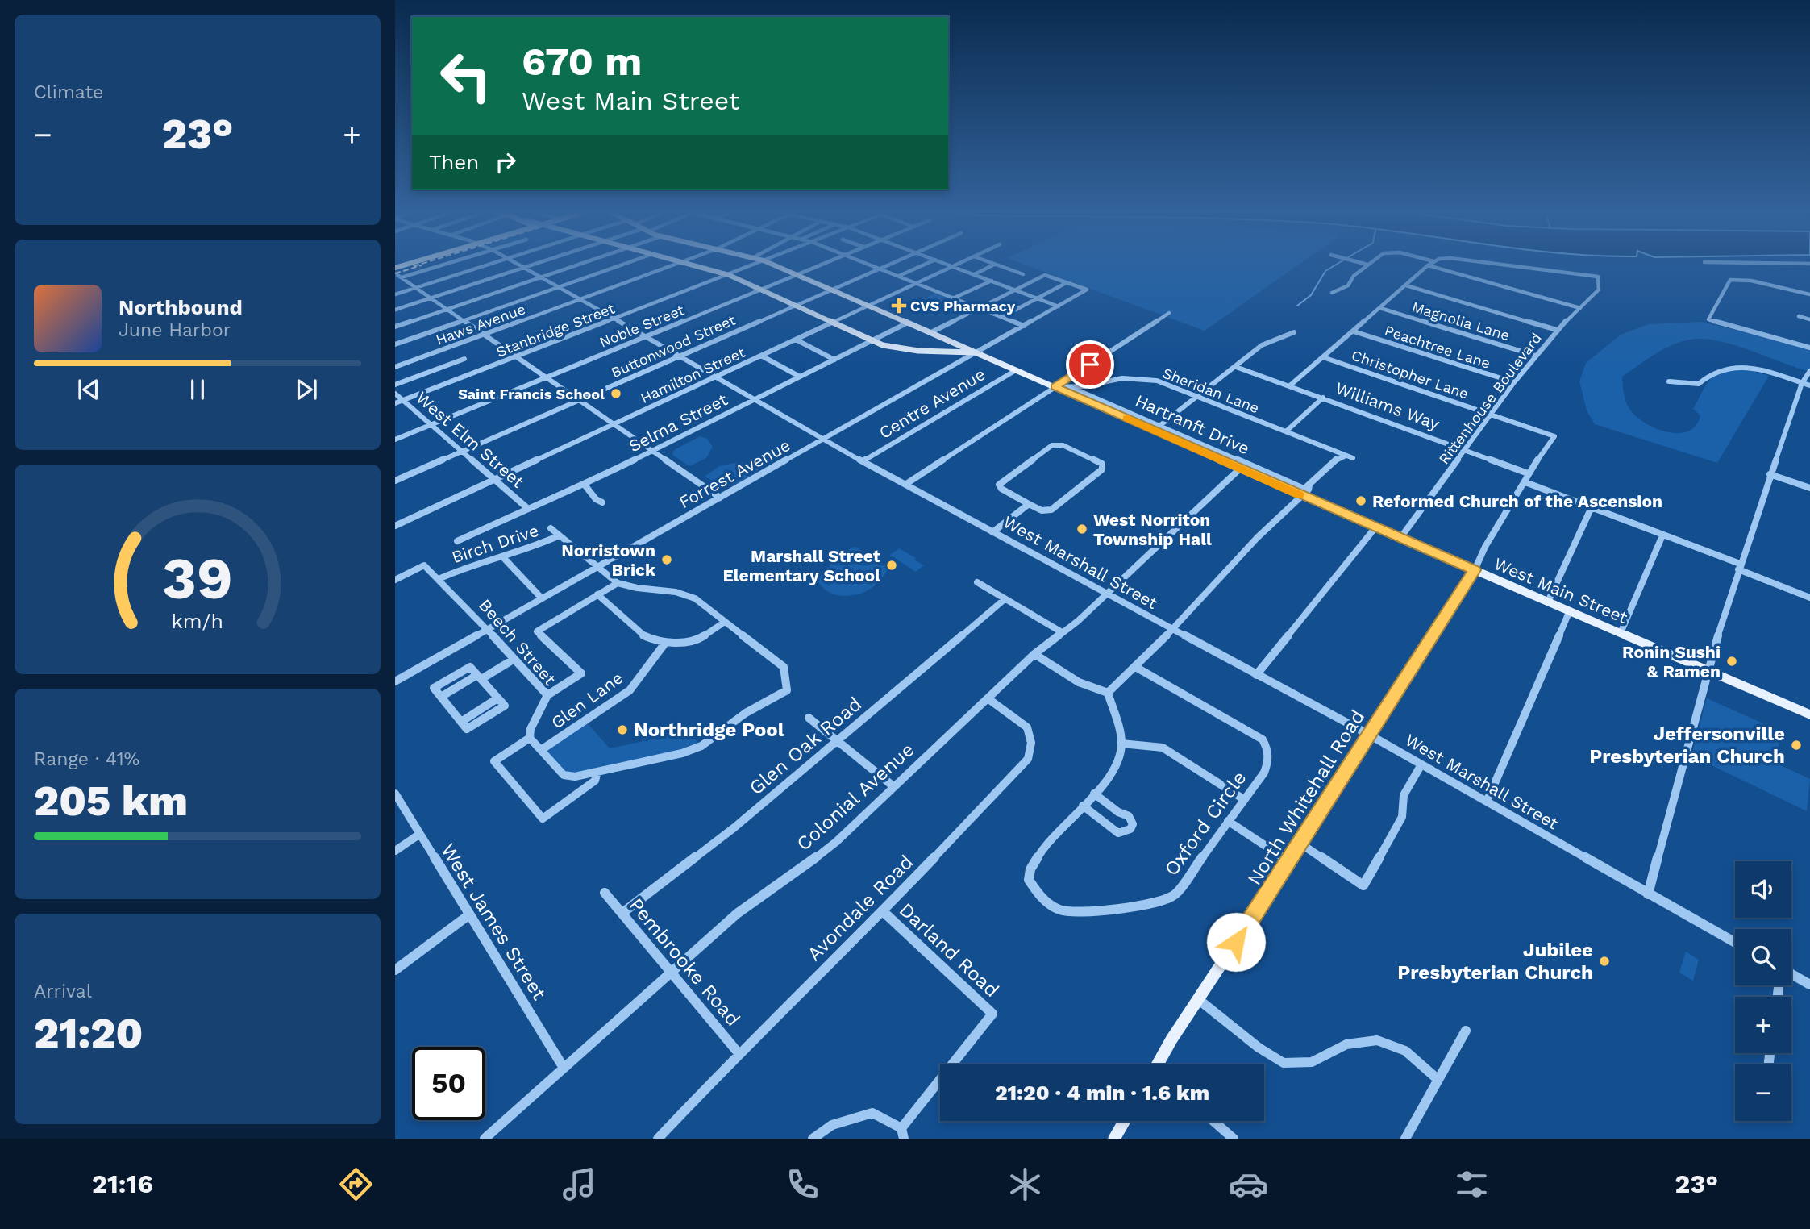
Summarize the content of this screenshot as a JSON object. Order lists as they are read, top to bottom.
{
  "streets": {
    "main road": ["West Main Street", "North Whitehall Road"],
    "street": [
      "Magnolia Lane",
      "Haws Avenue",
      "Noble Street",
      "Stanbridge Street",
      "Buttonwood Street",
      "Peachtree Lane",
      "Christopher Lane",
      "Hamilton Street",
      "Sheridan Lane",
      "Rittenhouse Boulevard",
      "Centre Avenue",
      "Williams Way",
      "Selma Street",
      "Hartranft Drive",
      "West Elm Street",
      "Forrest Avenue",
      "Birch Drive",
      "West Marshall Street",
      "Beech Street",
      "Glen Lane",
      "Glen Oak Road",
      "Colonial Avenue",
      "Oxford Circle",
      "Avondale Road",
      "West James Street",
      "Darland Road",
      "Pembrooke Road"
    ]
  },
  "crossings": [
    ["Magnolia Lane", "Rittenhouse Boulevard"],
    ["Haws Avenue", "West Marshall Street"],
    ["Noble Street", "West Elm Street"],
    ["Noble Street", "West Marshall Street"],
    ["Noble Street", "West Main Street"],
    ["Stanbridge Street", "West Elm Street"],
    ["Stanbridge Street", "West Marshall Street"],
    ["Buttonwood Street", "West Elm Street"],
    ["Buttonwood Street", "West Marshall Street"],
    ["Buttonwood Street", "West Main Street"],
    ["Peachtree Lane", "Rittenhouse Boulevard"],
    ["Christopher Lane", "Rittenhouse Boulevard"],
    ["Christopher Lane", "Williams Way"],
    ["Hamilton Street", "West Elm Street"],
    ["Hamilton Street", "West Marshall Street"],
    ["Hamilton Street", "West Main Street"],
    ["Sheridan Lane", "Hartranft Drive"],
    ["Sheridan Lane", "West Main Street"],
    ["Rittenhouse Boulevard", "Williams Way"],
    ["Rittenhouse Boulevard", "West Main Street"],
    ["Centre Avenue", "West Marshall Street"],
    ["Centre Avenue", "West Main Street"],
    ["Selma Street", "West Elm Street"],
    ["Selma Street", "West Marshall Street"],
    ["Selma Street", "West Main Street"],
    ["Hartranft Drive", "West Main Street"],
    ["Forrest Avenue", "West Marshall Street"],
    ["Forrest Avenue", "West Main Street"],
    ["Forrest Avenue", "Beech Street"],
    ["Birch Drive", "Beech Street"],
    ["West Marshall Street", "Colonial Avenue"],
    ["West Marshall Street", "North Whitehall Road"],
    ["West Main Street", "Colonial Avenue"],
    ["West Main Street", "North Whitehall Road"],
    ["Glen Oak Road", "Pembrooke Road"],
    ["Colonial Avenue", "Avondale Road"],
    ["Colonial Avenue", "West James Street"],
    ["Colonial Avenue", "Pembrooke Road"],
    ["Avondale Road", "Darland Road"],
    ["Avondale Road", "Pembrooke Road"]
  ],
  "places": {
    "health": ["CVS Pharmacy"],
    "other": [
      "Saint Francis School",
      "Reformed Church of the Ascension",
      "West Norriton Township Hall",
      "Norristown Brick",
      "Marshall Street Elementary School",
      "Ronin Sushi & Ramen",
      "Northridge Pool",
      "Jeffersonville Presbyterian Church",
      "Jubilee Presbyterian Church"
    ]
  },
  "page": {
    "tile": [
      "Climate",
      ["Range · 41%", "205 km"],
      ["Arrival", "21:20"]
    ],
    "turn": ["670 m", "West Main Street"],
    "heat": ["−", "23°", "+"],
    "then": "Then",
    "song": ["Northbound", "June Harbor"],
    "map_buttons": ["+", "−"],
    "limit": "50",
    "trip": "21:20 · 4 min · 1.6 km",
    "tabs": ["21:16", "23°"],
    "gauge": ["39", "km/h"]
  }
}
